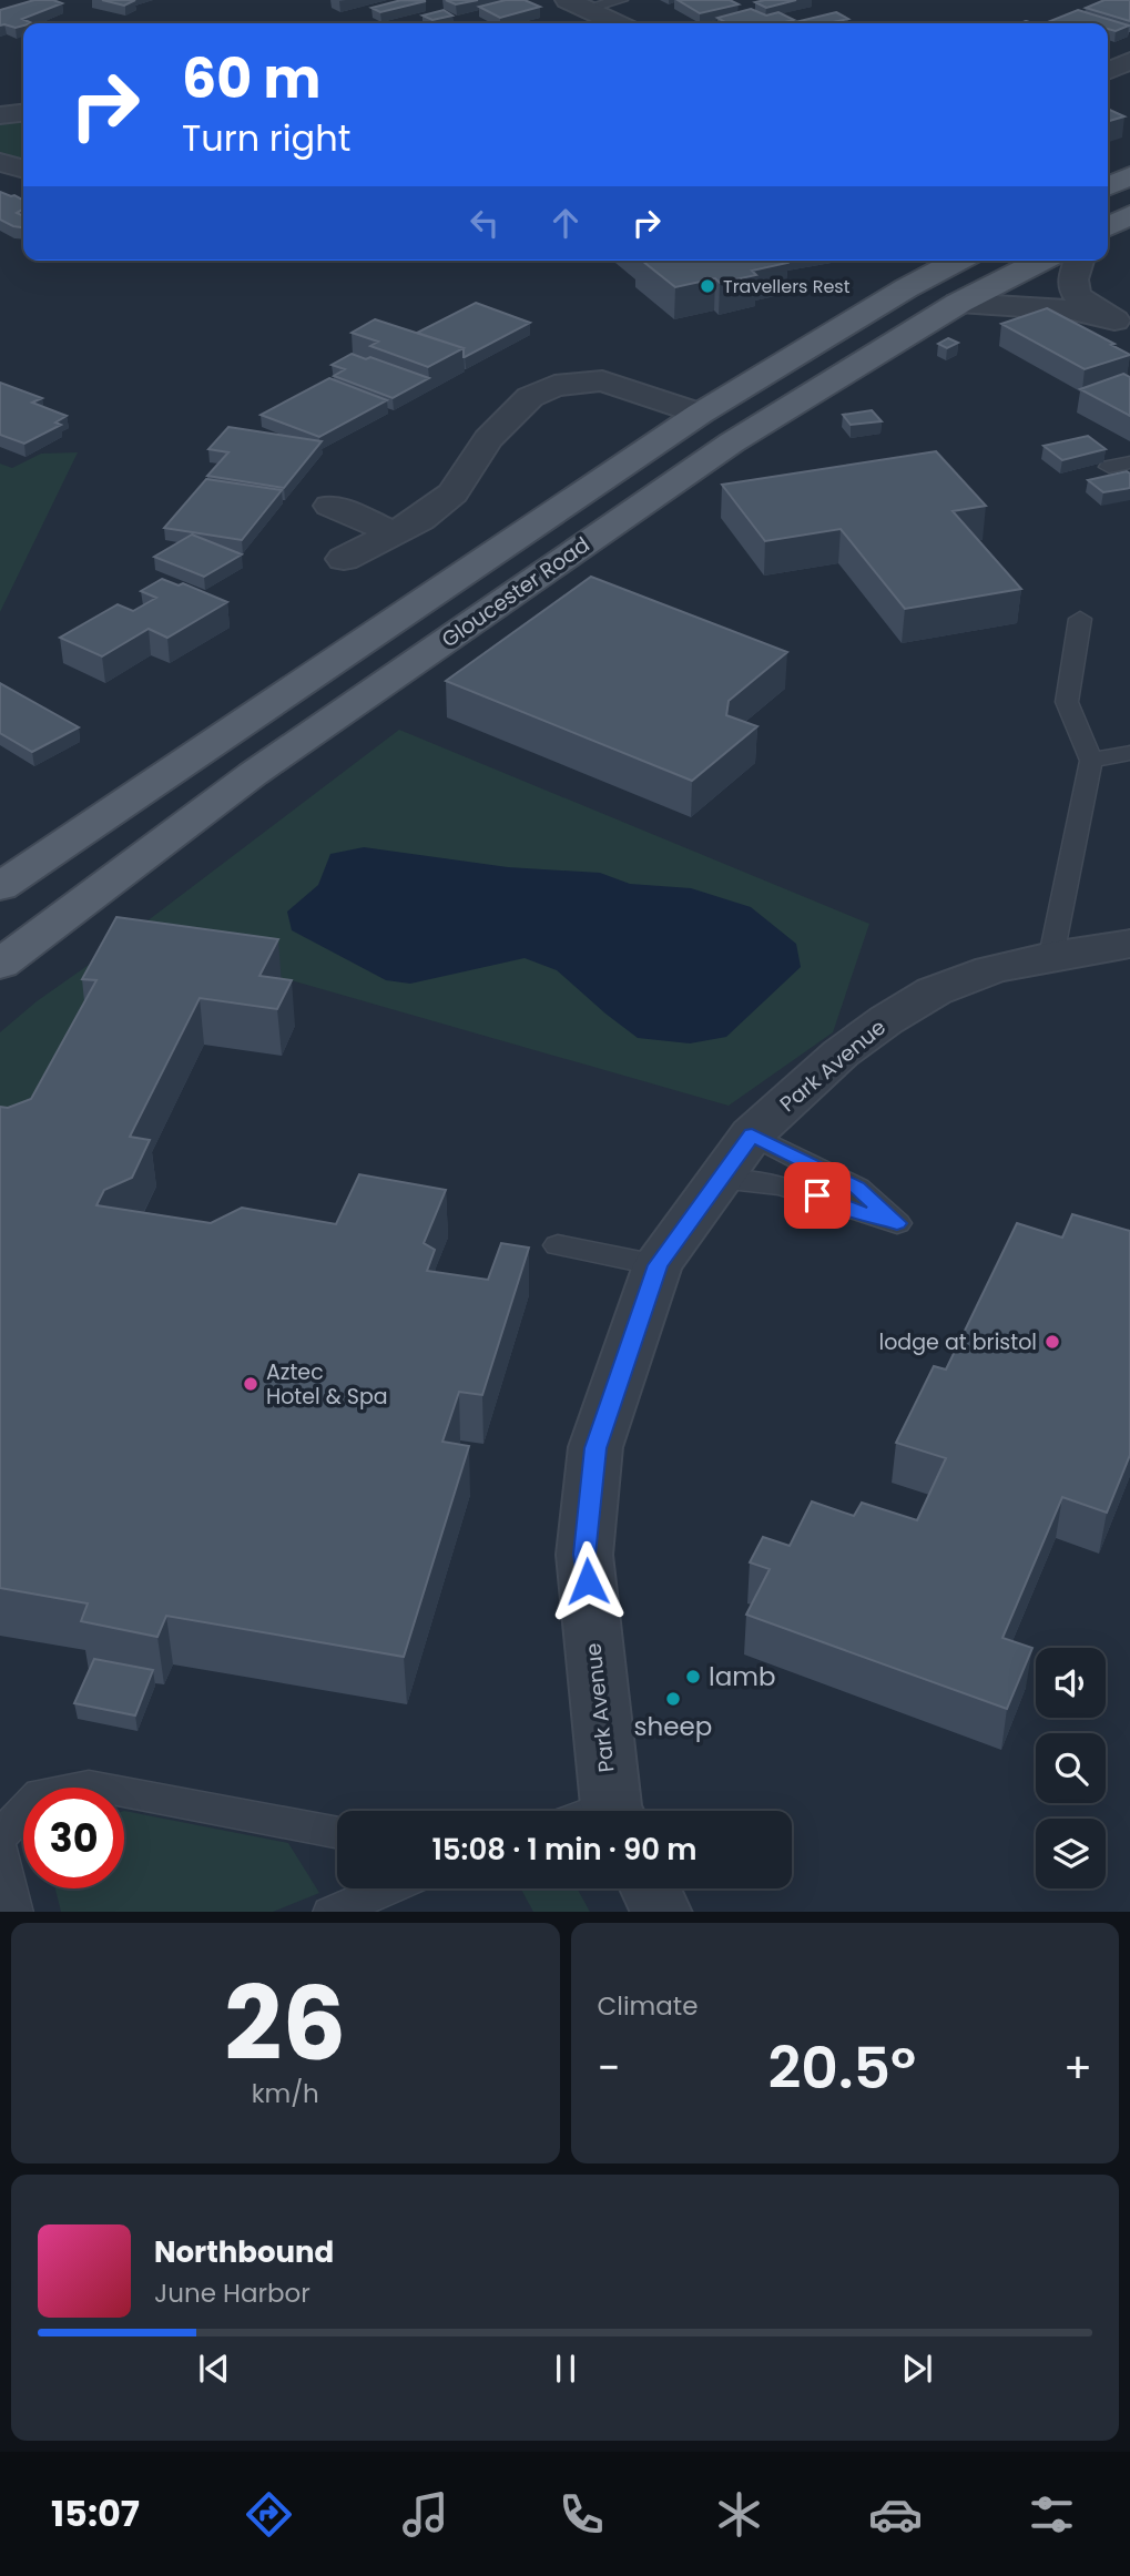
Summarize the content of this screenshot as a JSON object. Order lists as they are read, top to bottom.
{
  "streets": {
    "main road": ["Gloucester Road"],
    "street": ["Park Avenue"]
  },
  "places": [
    "Travellers Rest",
    "lodge at bristol",
    "Aztec Hotel & Spa",
    "lamb",
    "sheep"
  ],
  "page": {
    "turn": ["60 m", "Turn right"],
    "limit": "30",
    "trip": "15:08 · 1 min · 90 m",
    "tile": [
      ["26", "km/h"],
      "Climate"
    ],
    "heat": ["−", "20.5°", "+"],
    "song": ["Northbound", "June Harbor"],
    "tabs": "15:07"
  }
}
